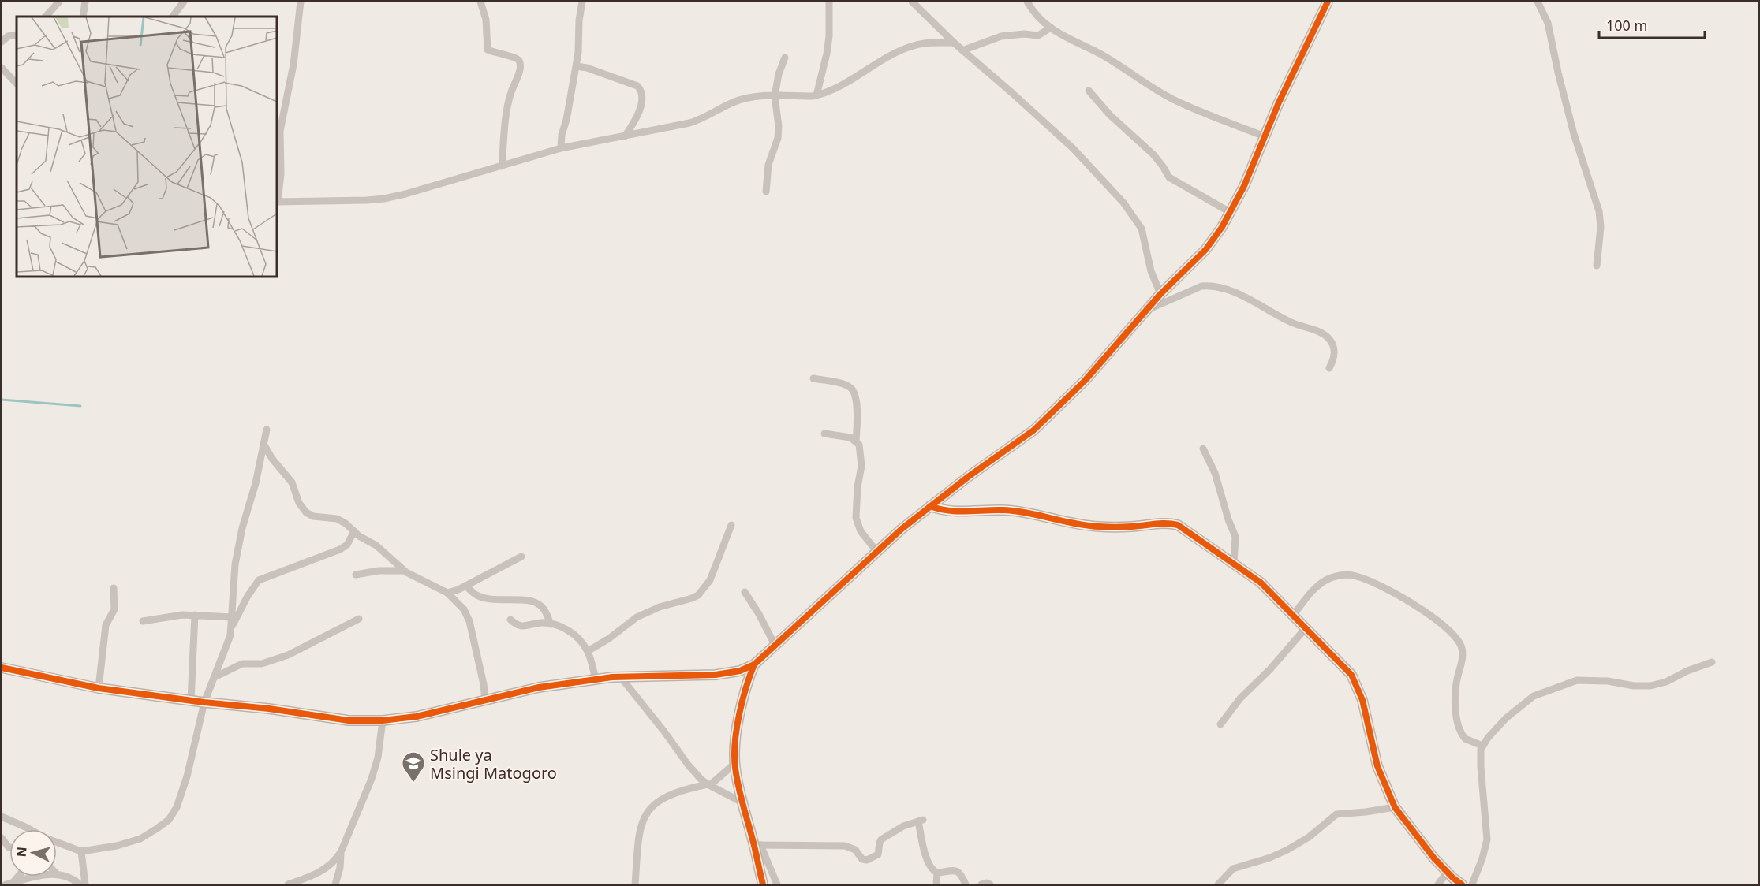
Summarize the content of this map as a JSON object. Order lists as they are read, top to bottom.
{
  "places": {
    "school or university": ["Shule ya Msingi Matogoro"]
  },
  "scale_bar": "100 m",
  "north": "left"
}
